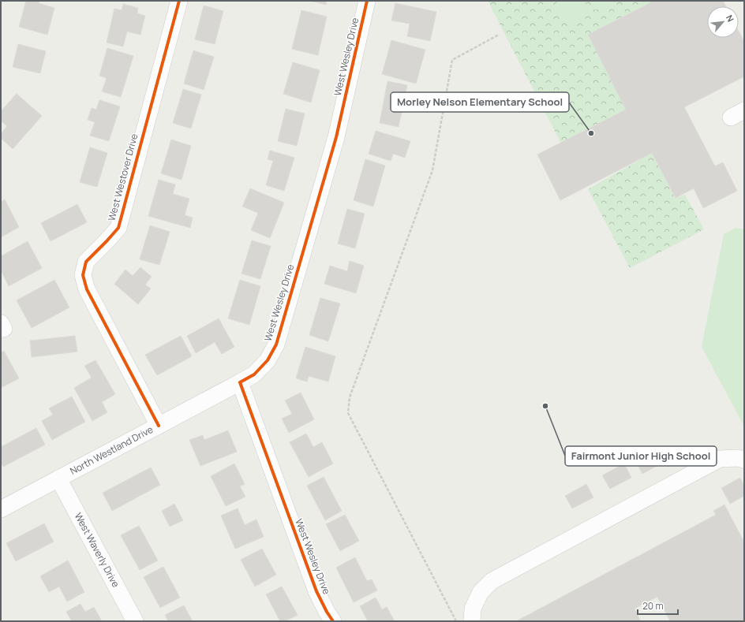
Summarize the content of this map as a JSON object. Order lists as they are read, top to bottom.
{
  "streets": {
    "street": [
      "West Wesley Drive",
      "West Westover Drive",
      "North Westland Drive",
      "West Waverly Drive"
    ]
  },
  "crossings": [
    ["West Wesley Drive", "North Westland Drive"],
    ["West Westover Drive", "North Westland Drive"],
    ["North Westland Drive", "West Waverly Drive"]
  ],
  "places": ["Morley Nelson Elementary School", "Fairmont Junior High School"],
  "scale_bar": "20 m",
  "north": "top right"
}
